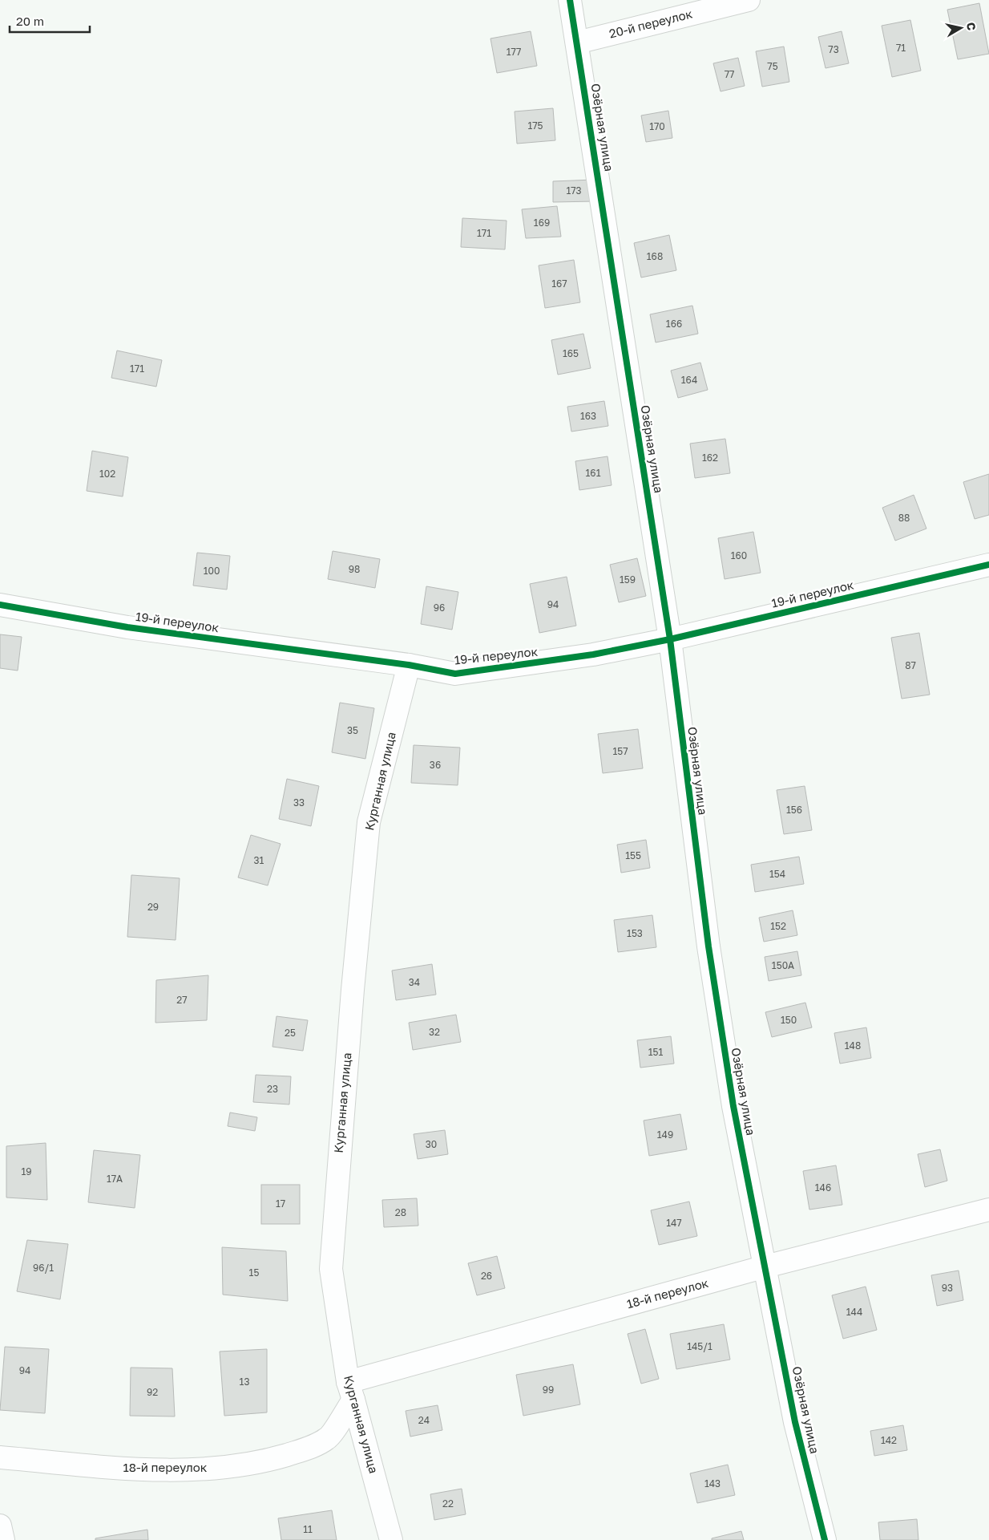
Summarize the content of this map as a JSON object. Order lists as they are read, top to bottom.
{
  "streets": {
    "street": [
      "20-й переулок",
      "Озёрная улица",
      "19-й переулок",
      "Курганная улица",
      "18-й переулок"
    ]
  },
  "crossings": [
    ["20-й переулок", "Озёрная улица"],
    ["Озёрная улица", "19-й переулок"],
    ["Озёрная улица", "18-й переулок"],
    ["19-й переулок", "Курганная улица"],
    ["Курганная улица", "18-й переулок"]
  ],
  "house_numbers": [
    "71",
    "73",
    "177",
    "75",
    "77",
    "175",
    "170",
    "173",
    "169",
    "171",
    "168",
    "167",
    "166",
    "165",
    "171",
    "164",
    "163",
    "162",
    "161",
    "102",
    "88",
    "160",
    "98",
    "100",
    "159",
    "94",
    "96",
    "87",
    "35",
    "157",
    "36",
    "33",
    "156",
    "155",
    "31",
    "154",
    "29",
    "152",
    "153",
    "150А",
    "34",
    "27",
    "150",
    "32",
    "25",
    "148",
    "151",
    "23",
    "149",
    "30",
    "19",
    "17А",
    "146",
    "17",
    "28",
    "147",
    "96/1",
    "15",
    "26",
    "93",
    "144",
    "145/1",
    "94",
    "13",
    "99",
    "92",
    "24",
    "142",
    "143",
    "22",
    "11"
  ],
  "scale_bar": "20 m",
  "north": "right"
}
